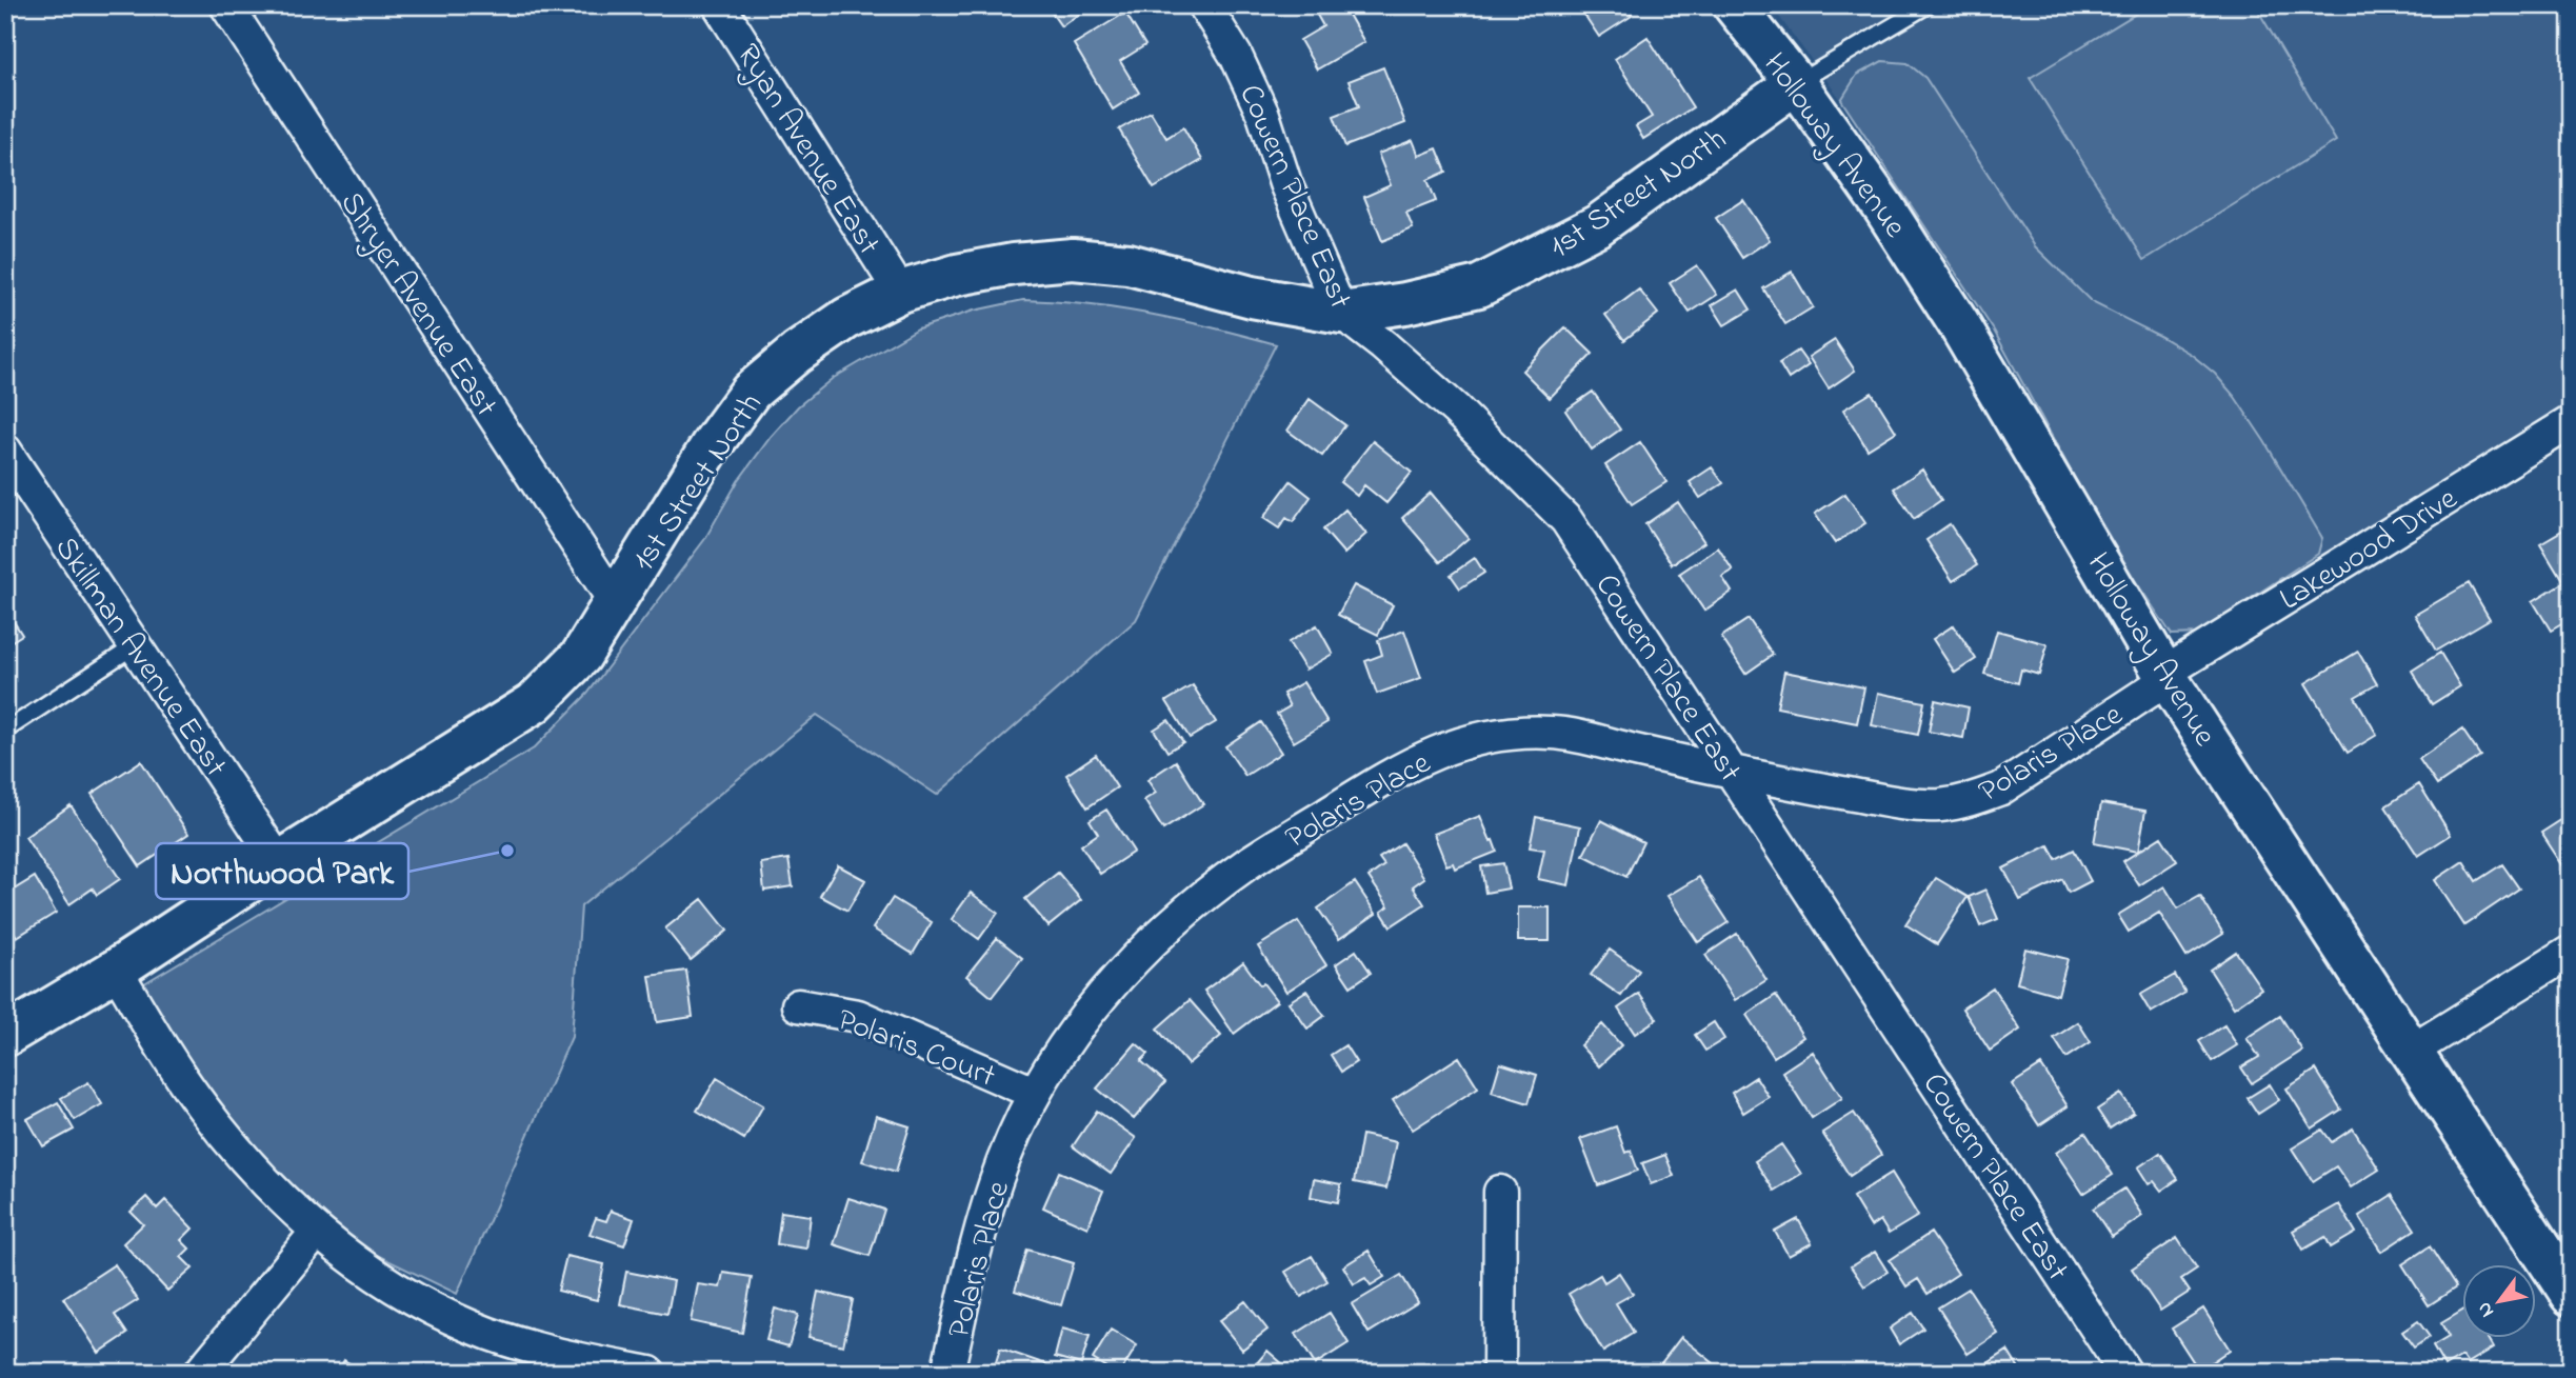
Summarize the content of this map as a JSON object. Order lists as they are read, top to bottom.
{
  "streets": {
    "street": [
      "Holloway Avenue",
      "Ryan Avenue East",
      "1st Street North",
      "Cowern Place East",
      "Shryer Avenue East",
      "Lakewood Drive",
      "Skillman Avenue East",
      "Polaris Place",
      "Polaris Court"
    ]
  },
  "crossings": [
    ["Holloway Avenue", "1st Street North"],
    ["Holloway Avenue", "Lakewood Drive"],
    ["Holloway Avenue", "Polaris Place"],
    ["Ryan Avenue East", "1st Street North"],
    ["1st Street North", "Cowern Place East"],
    ["1st Street North", "Shryer Avenue East"],
    ["1st Street North", "Skillman Avenue East"],
    ["Cowern Place East", "Polaris Place"],
    ["Lakewood Drive", "Polaris Place"],
    ["Polaris Place", "Polaris Court"]
  ],
  "places": ["Northwood Park"],
  "north": "bottom left"
}
